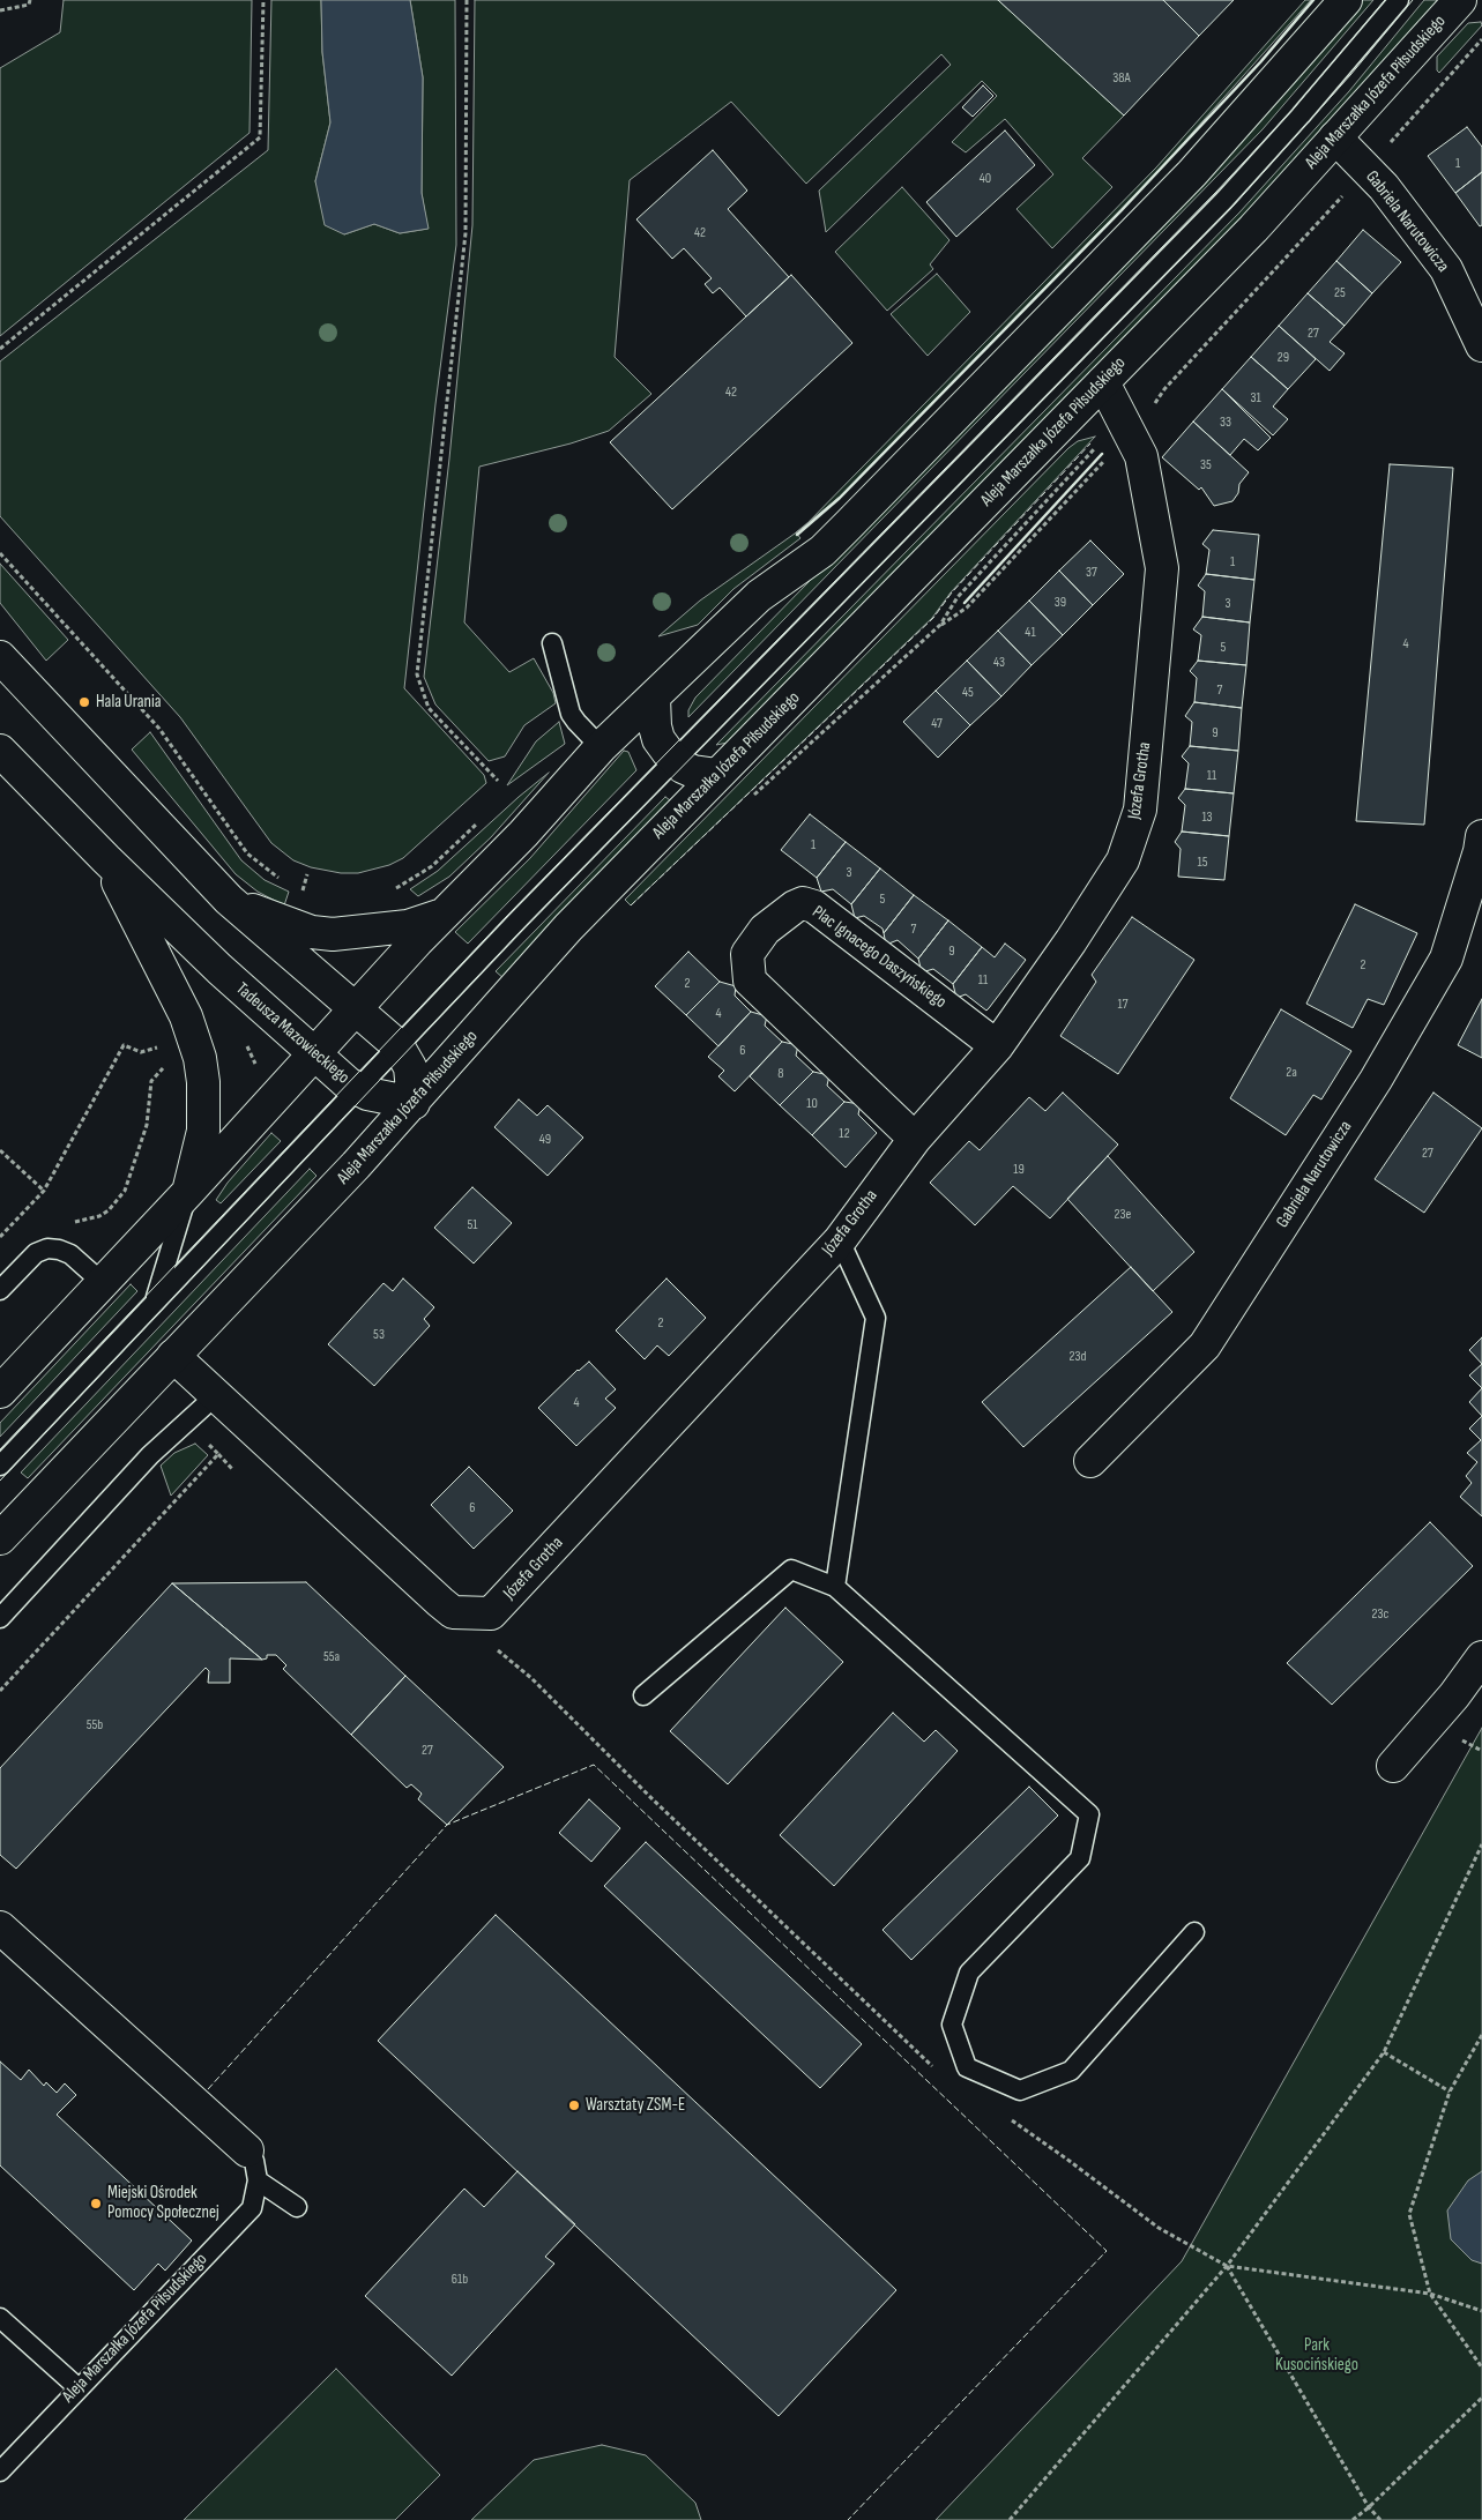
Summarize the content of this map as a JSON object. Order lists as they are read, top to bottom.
{
  "streets": {
    "street": [
      "Aleja Marszałka Józefa Piłsudskiego",
      "Gabriela Narutowicza",
      "Józefa Grotha",
      "Plac Ignacego Daszyńskiego",
      "Tadeusza Mazowieckiego"
    ]
  },
  "crossings": [
    ["Aleja Marszałka Józefa Piłsudskiego", "Gabriela Narutowicza"],
    ["Aleja Marszałka Józefa Piłsudskiego", "Józefa Grotha"],
    ["Aleja Marszałka Józefa Piłsudskiego", "Tadeusza Mazowieckiego"],
    ["Józefa Grotha", "Plac Ignacego Daszyńskiego"]
  ],
  "parks": ["Park Kusocińskiego"],
  "places": ["Hala Urania", "Warsztaty ZSM-E", "Miejski Ośrodek Pomocy Społecznej"],
  "house_numbers": [
    "38A",
    "1",
    "40",
    "42",
    "25",
    "27",
    "29",
    "42",
    "31",
    "33",
    "35",
    "1",
    "37",
    "39",
    "3",
    "41",
    "4",
    "5",
    "43",
    "7",
    "45",
    "47",
    "9",
    "11",
    "13",
    "1",
    "15",
    "3",
    "5",
    "7",
    "9",
    "2",
    "11",
    "2",
    "17",
    "4",
    "6",
    "2a",
    "8",
    "10",
    "12",
    "49",
    "27",
    "19",
    "23e",
    "51",
    "2",
    "53",
    "23d",
    "4",
    "6",
    "23c",
    "55a",
    "55b",
    "27",
    "61b"
  ]
}
